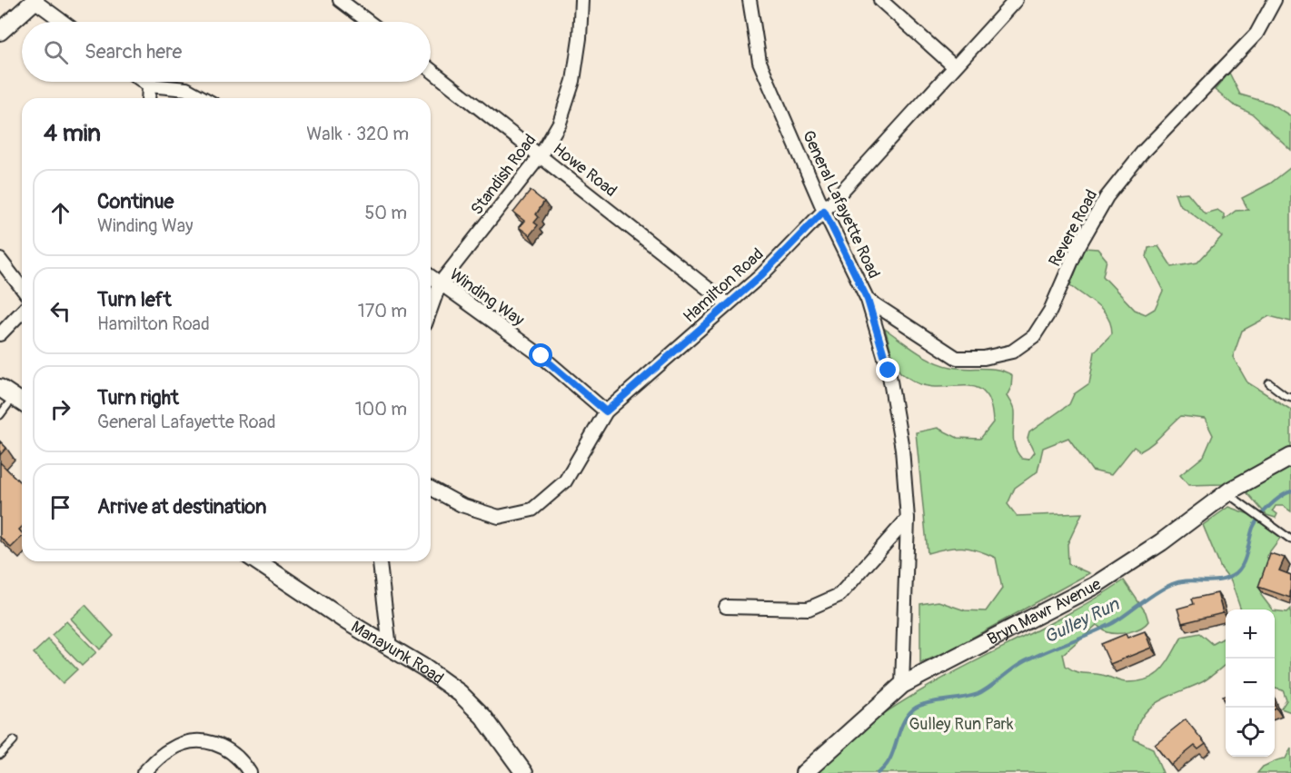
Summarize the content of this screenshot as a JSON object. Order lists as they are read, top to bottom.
{
  "streets": {
    "street": [
      "Howe Road",
      "Standish Road",
      "General Lafayette Road",
      "Revere Road",
      "Hamilton Road",
      "Winding Way",
      "Bryn Mawr Avenue",
      "Manayunk Road"
    ]
  },
  "crossings": [
    ["Howe Road", "Standish Road"],
    ["Howe Road", "Hamilton Road"],
    ["Standish Road", "Winding Way"],
    ["General Lafayette Road", "Revere Road"],
    ["General Lafayette Road", "Hamilton Road"],
    ["General Lafayette Road", "Bryn Mawr Avenue"],
    ["Hamilton Road", "Winding Way"]
  ],
  "water": ["Gulley Run"],
  "parks": ["Gulley Run Park"],
  "page": {
    "search": "Search here",
    "heading": ["4 min", "Walk · 320 m"],
    "list": [
      ["Continue", "Winding Way", "50 m"],
      ["Turn left", "Hamilton Road", "170 m"],
      ["Turn right", "General Lafayette Road", "100 m"],
      "Arrive at destination"
    ],
    "map_buttons": ["+", "−"]
  }
}
